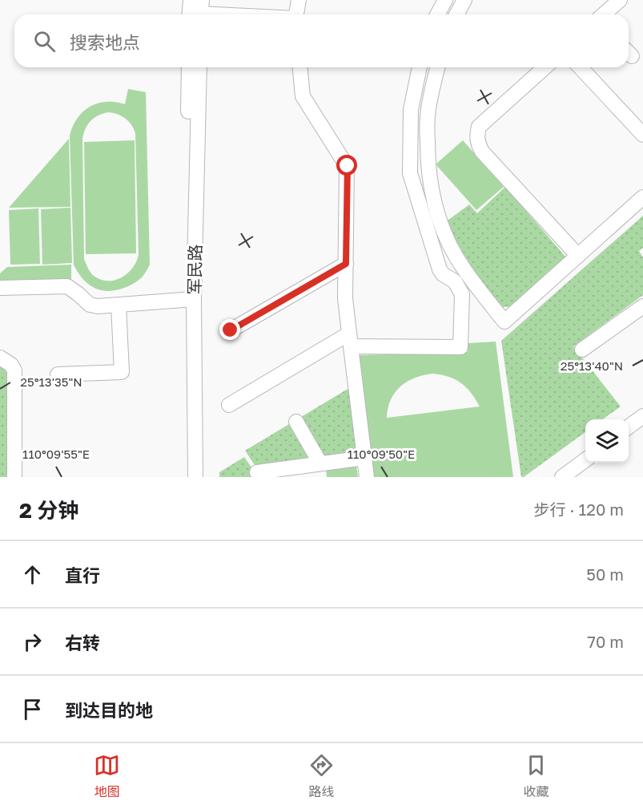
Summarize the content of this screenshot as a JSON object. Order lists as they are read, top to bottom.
{
  "streets": {
    "street": ["军民路"]
  },
  "page": {
    "search": "搜索地点",
    "heading": ["2 分钟", "步行 · 120 m"],
    "list": [
      ["直行", "50 m"],
      ["右转", "70 m"],
      "到达目的地"
    ],
    "nav": ["地图", "路线", "收藏"]
  },
  "coordinates": [
    "25°13'40\"N",
    "25°13'35\"N",
    "110°09'55\"E",
    "110°09'50\"E"
  ]
}
